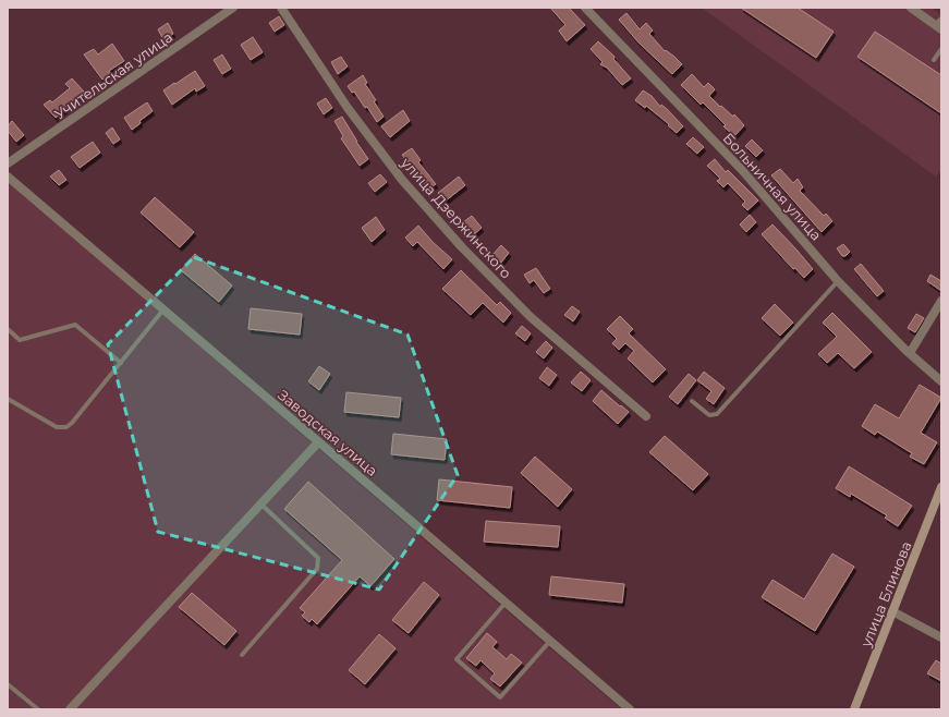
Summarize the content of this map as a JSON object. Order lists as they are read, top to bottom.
{
  "streets": {
    "main road": ["улица Блинова"],
    "street": [
      "Учительская улица",
      "Больничная улица",
      "улица Дзержинского",
      "Заводская улица"
    ]
  }
}
